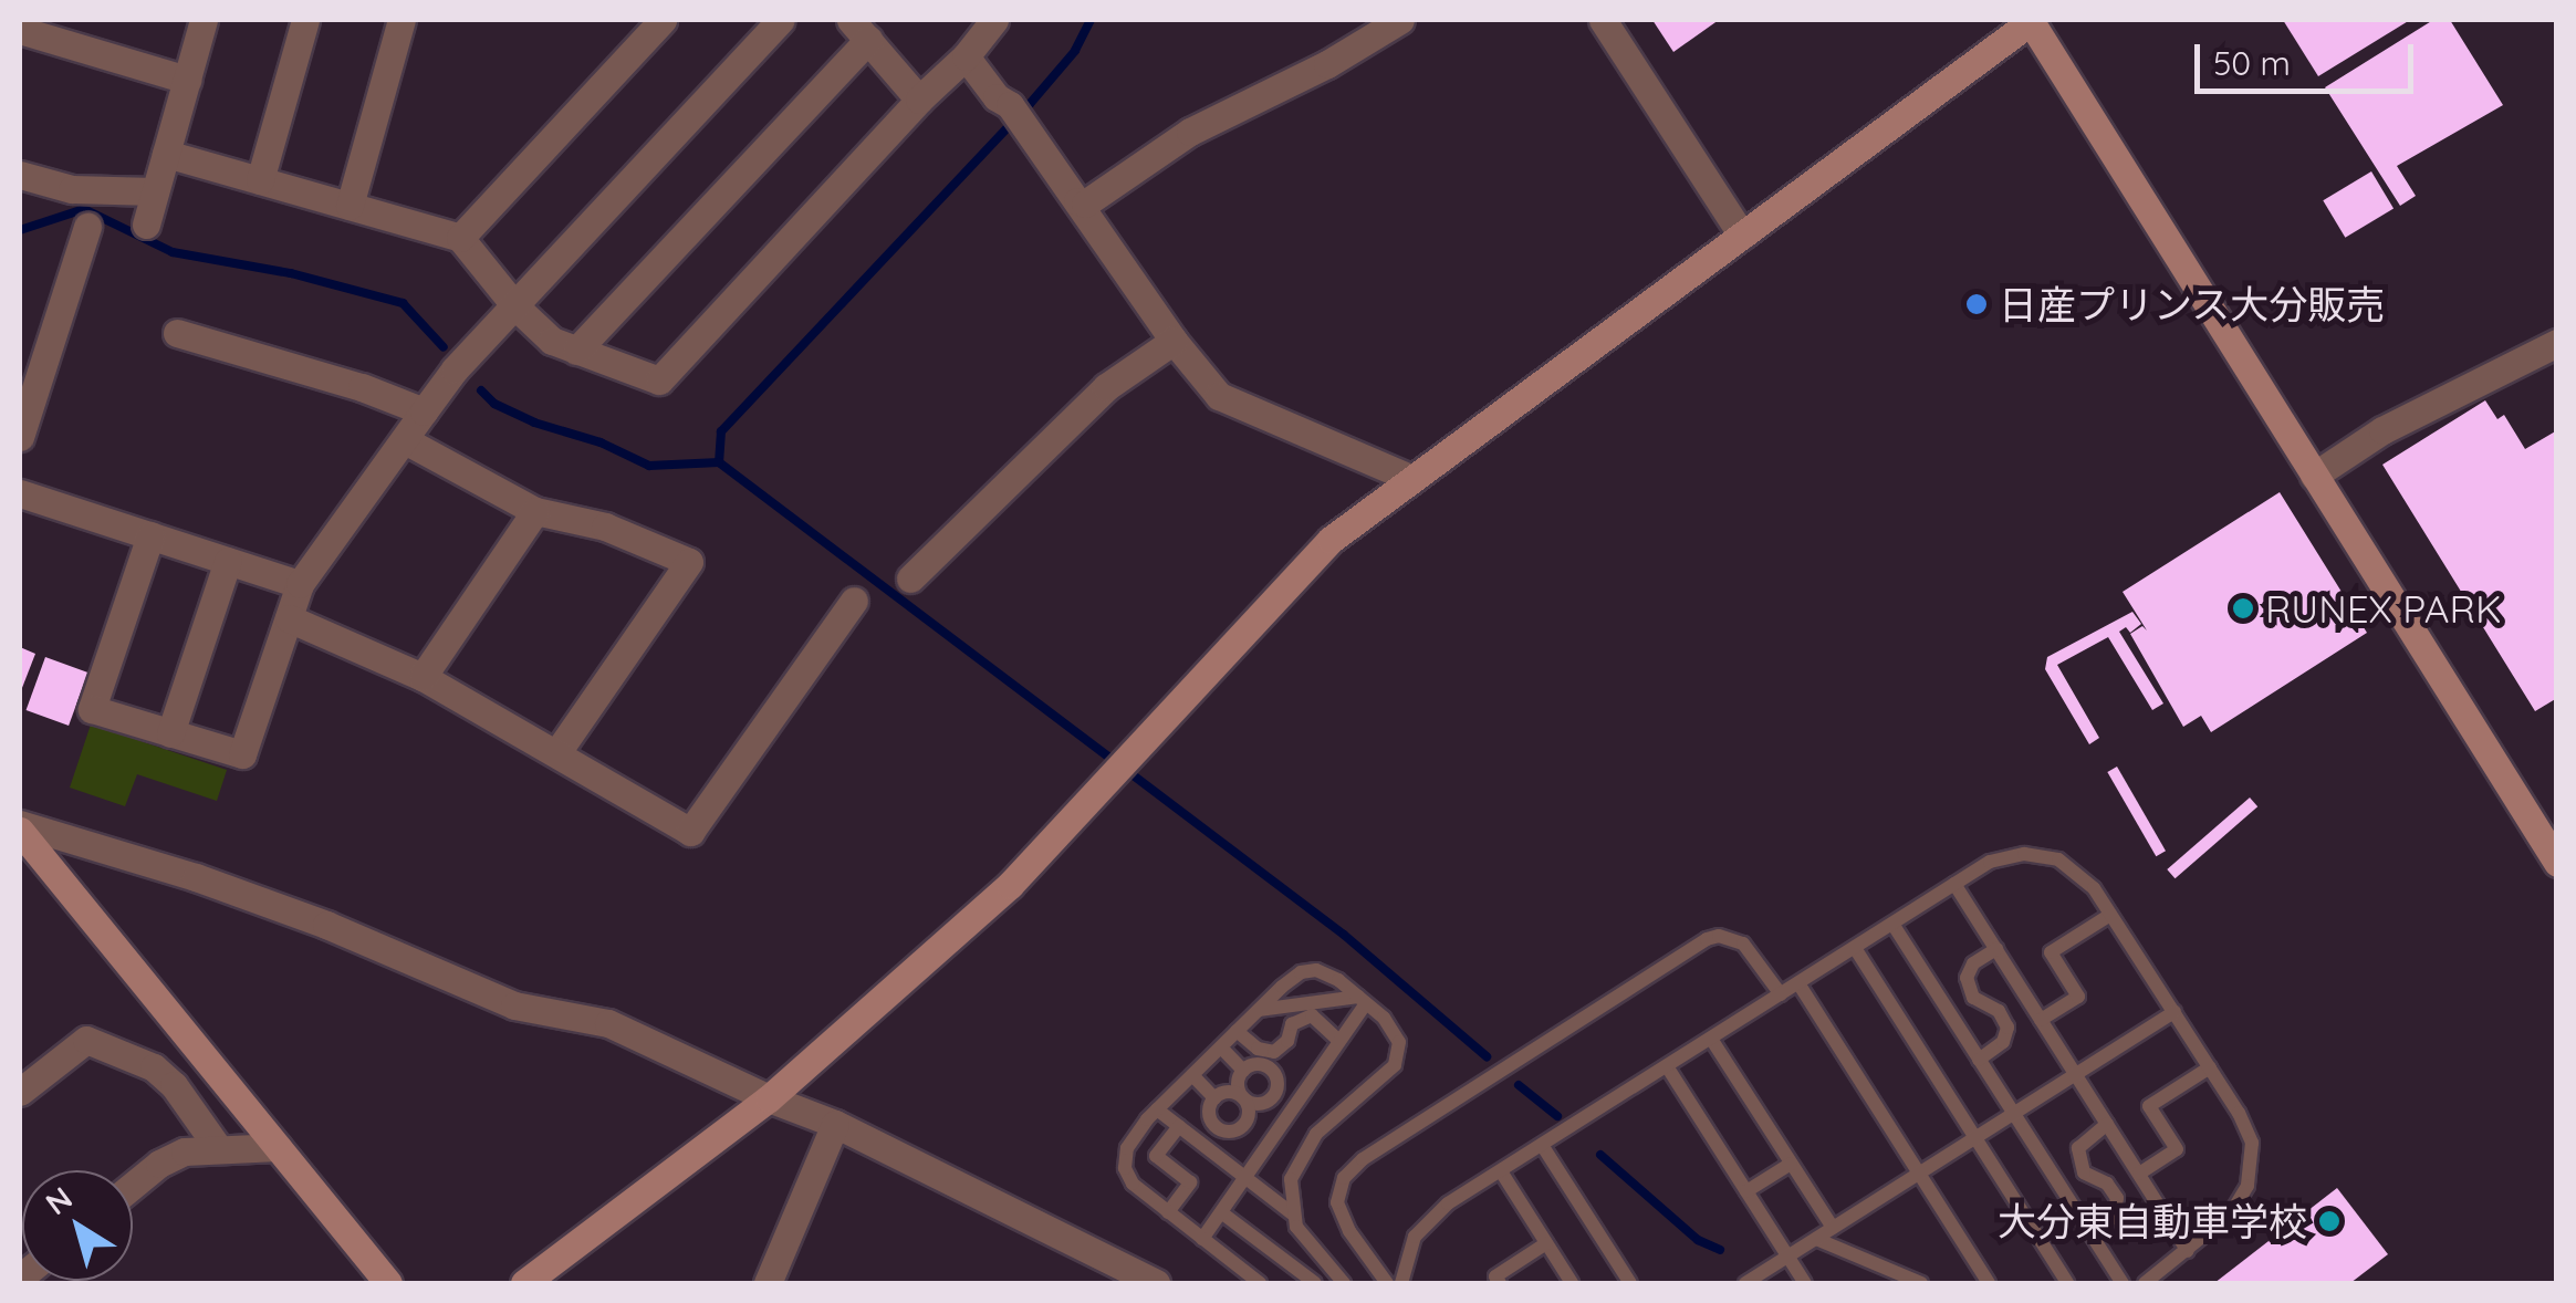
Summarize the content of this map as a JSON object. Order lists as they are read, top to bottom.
{
  "places": ["日産プリンス大分販売", "RUNEX PARK", "大分東自動車学校"],
  "scale_bar": "50 m",
  "north": "top left"
}
